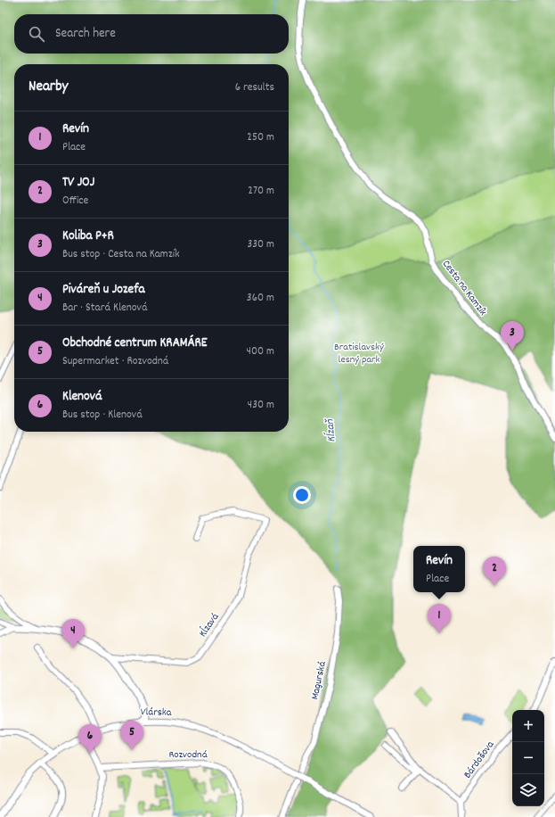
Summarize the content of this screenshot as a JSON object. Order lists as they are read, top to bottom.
{
  "streets": {
    "street": [
      "Cesta na Kamzík",
      "Kĺzavá",
      "Magurská",
      "Vlárska",
      "Rozvodná",
      "Bárdošova"
    ]
  },
  "water": ["Kĺzaň"],
  "parks": ["Bratislavský lesný park"],
  "page": {
    "search": "Search here",
    "heading": ["Nearby", "6 results"],
    "list": [
      {
        "mark": "1",
        "name": "Revín",
        "note": "Place",
        "value": "250 m"
      },
      {
        "mark": "2",
        "name": "TV JOJ",
        "note": "Office",
        "value": "270 m"
      },
      {
        "mark": "3",
        "name": "Koliba P+R",
        "note": "Bus stop · Cesta na Kamzík",
        "value": "330 m"
      },
      {
        "mark": "4",
        "name": "Piváreň u Jozefa",
        "note": "Bar · Stará Klenová",
        "value": "360 m"
      },
      {
        "mark": "5",
        "name": "Obchodné centrum KRAMÁRE",
        "note": "Supermarket · Rozvodná",
        "value": "400 m"
      },
      {
        "mark": "6",
        "name": "Klenová",
        "note": "Bus stop · Klenová",
        "value": "430 m"
      }
    ],
    "pins": [
      "3",
      "2",
      "1",
      "4",
      "5",
      "6"
    ],
    "popup": ["Revín", "Place"],
    "map_buttons": ["+", "−"]
  }
}
